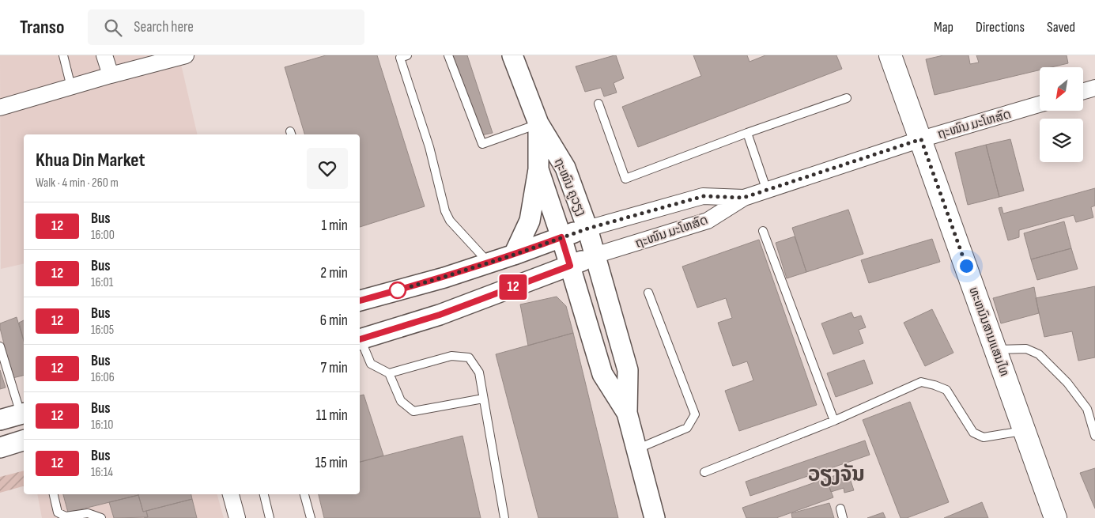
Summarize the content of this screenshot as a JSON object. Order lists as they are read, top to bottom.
{
  "streets": {
    "main road": ["ທະຫນົນສາມແສນໄທ"],
    "street": ["ຖະໜົນ ມະໂຫສົດ", "ຖະໜົນ ຄູວຽງ"]
  },
  "crossings": [
    ["ຖະໜົນ ມະໂຫສົດ", "ຖະໜົນ ຄູວຽງ"],
    ["ຖະໜົນ ມະໂຫສົດ", "ທະຫນົນສາມແສນໄທ"]
  ],
  "districts": ["ວຽງຈັນ"],
  "lines": ["bus line 12"],
  "north": "bottom left",
  "page": {
    "header": "Transo",
    "search": "Search here",
    "nav": ["Map", "Directions", "Saved"],
    "on_map": "12",
    "heading": ["Khua Din Market", "Walk · 4 min · 260 m"],
    "list": [
      {
        "mark": "12",
        "name": "Bus",
        "note": "16:00",
        "value": "1 min"
      },
      {
        "mark": "12",
        "name": "Bus",
        "note": "16:01",
        "value": "2 min"
      },
      {
        "mark": "12",
        "name": "Bus",
        "note": "16:05",
        "value": "6 min"
      },
      {
        "mark": "12",
        "name": "Bus",
        "note": "16:06",
        "value": "7 min"
      },
      {
        "mark": "12",
        "name": "Bus",
        "note": "16:10",
        "value": "11 min"
      },
      {
        "mark": "12",
        "name": "Bus",
        "note": "16:14",
        "value": "15 min"
      }
    ]
  }
}
